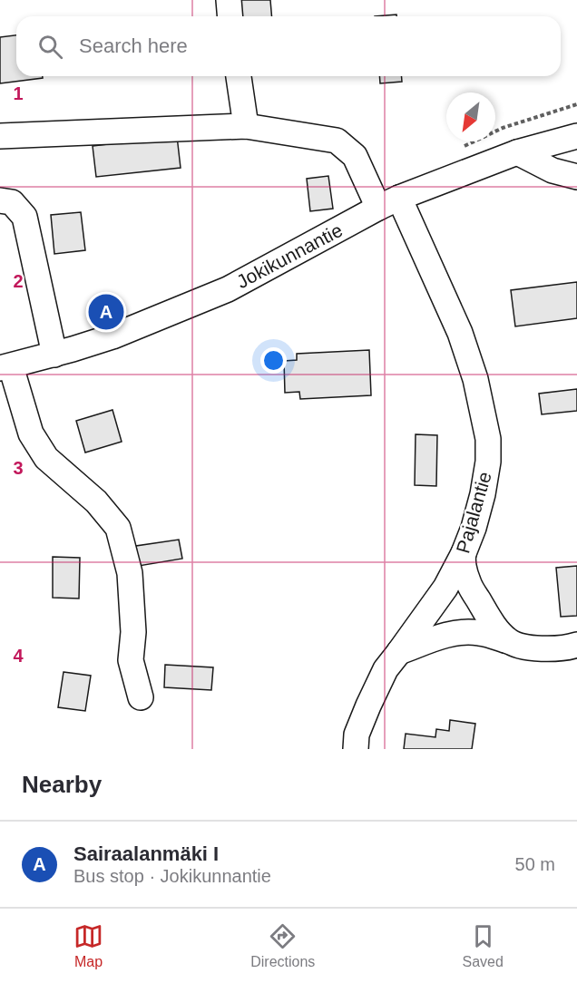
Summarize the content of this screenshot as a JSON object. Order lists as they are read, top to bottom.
{
  "streets": {
    "street": ["Jokikunnantie", "Pajalantie"]
  },
  "crossings": [
    ["Jokikunnantie", "Pajalantie"]
  ],
  "north": "bottom left",
  "page": {
    "search": "Search here",
    "pins": "A",
    "heading": "Nearby",
    "list": [
      {
        "mark": "A",
        "name": "Sairaalanmäki I",
        "note": "Bus stop · Jokikunnantie",
        "value": "50 m"
      }
    ],
    "nav": ["Map", "Directions", "Saved"]
  },
  "grid": {
    "rows": [
      "1",
      "2",
      "3",
      "4"
    ]
  }
}
